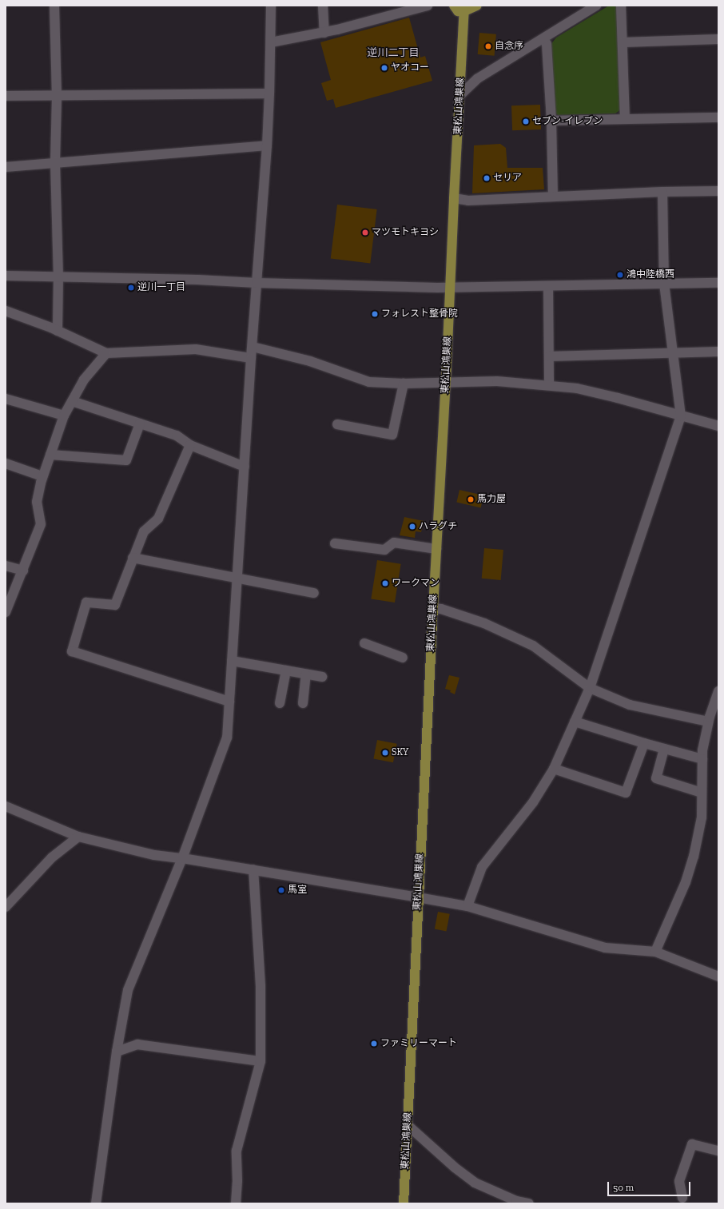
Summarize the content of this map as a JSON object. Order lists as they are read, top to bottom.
{
  "streets": {
    "main road": ["東松山鴻巣線"]
  },
  "districts": ["逆川二丁目"],
  "places": [
    "自念序",
    "ヤオコー",
    "セブン-イレブン",
    "セリア",
    "マツモトキヨシ",
    "鴻中陸橋西",
    "逆川一丁目",
    "フォレスト整骨院",
    "馬力屋",
    "ハラグチ",
    "ワークマン",
    "SKY",
    "馬室",
    "ファミリーマート"
  ],
  "scale_bar": "50 m"
}
